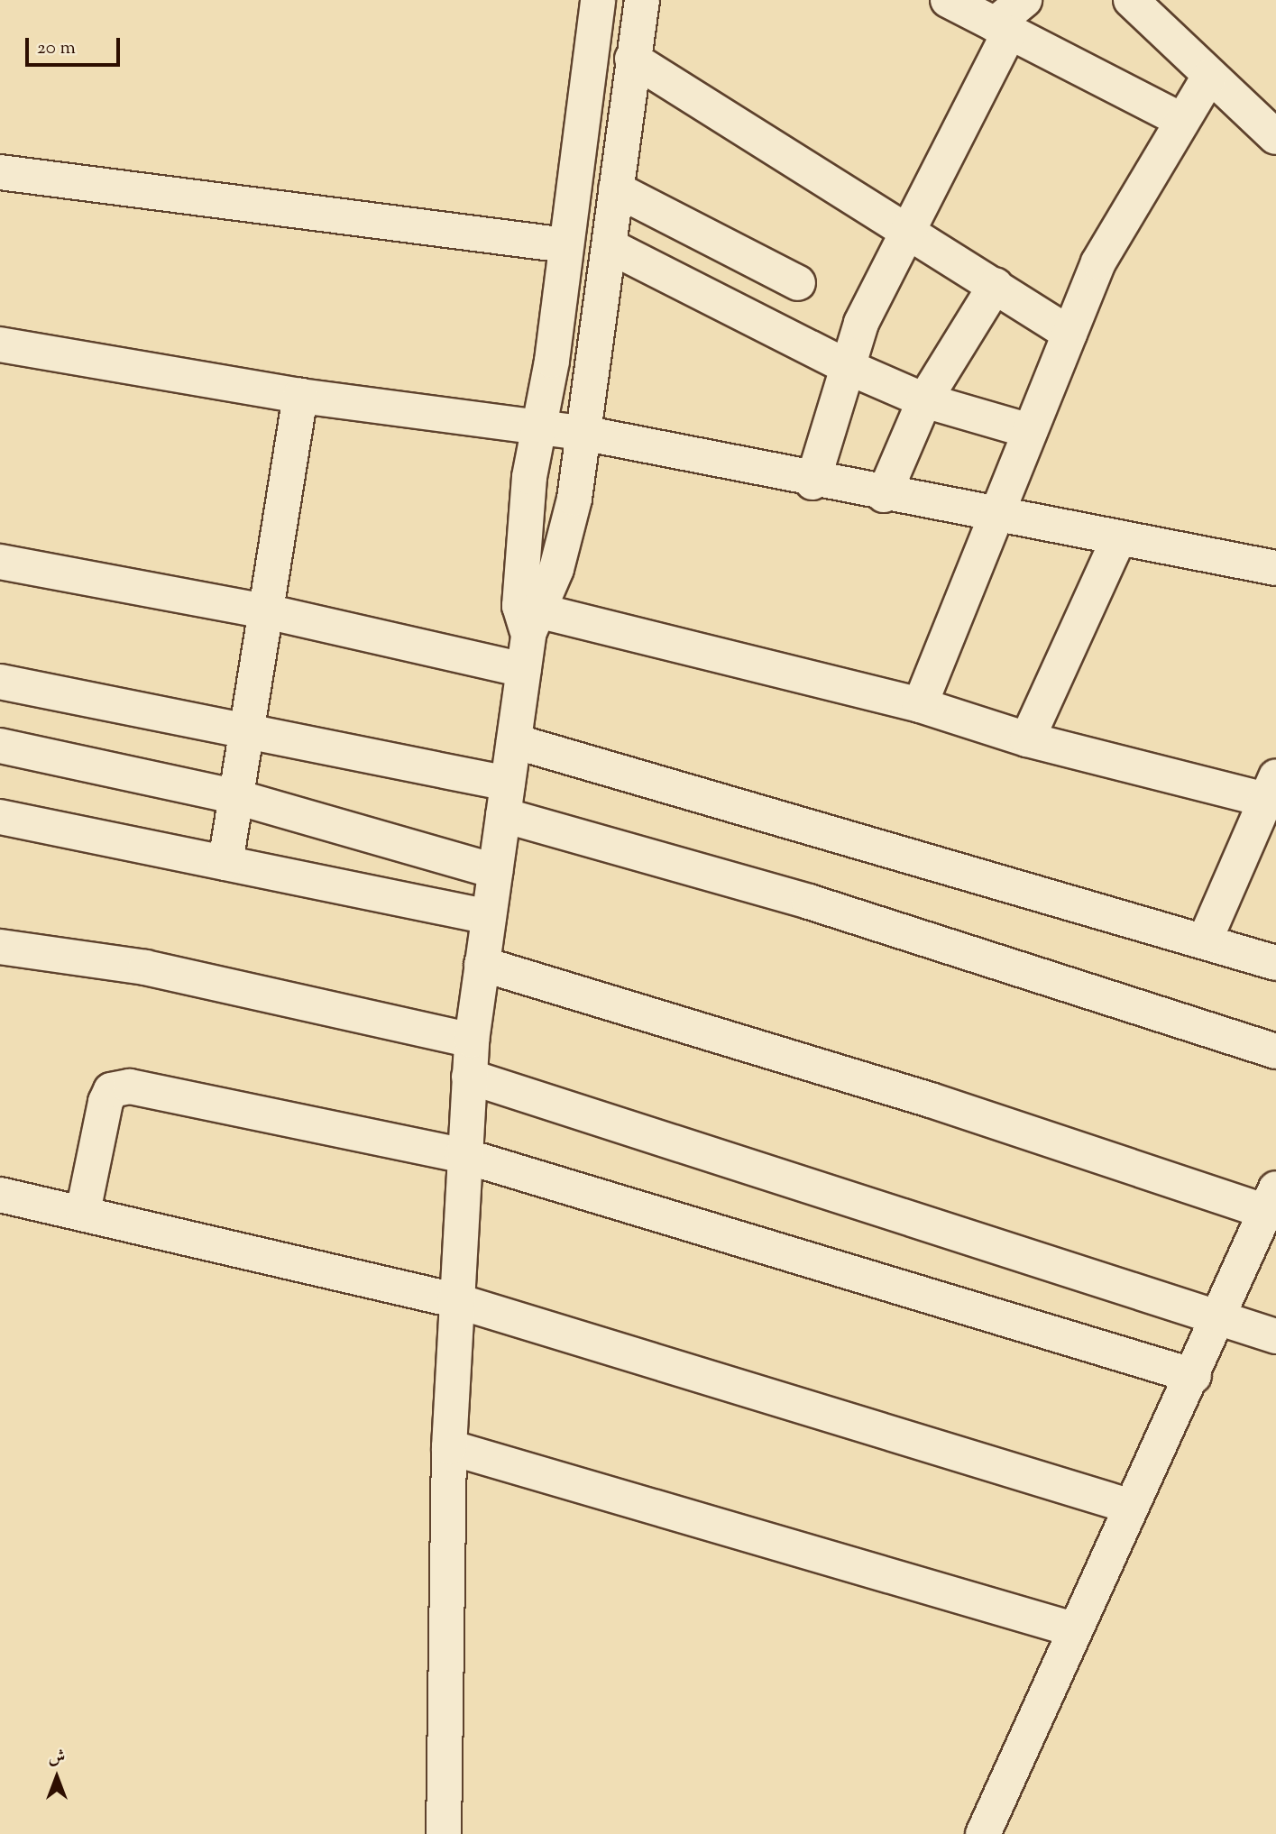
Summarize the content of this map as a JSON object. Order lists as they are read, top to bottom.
{
  "scale_bar": "20 m",
  "north": "top"
}
